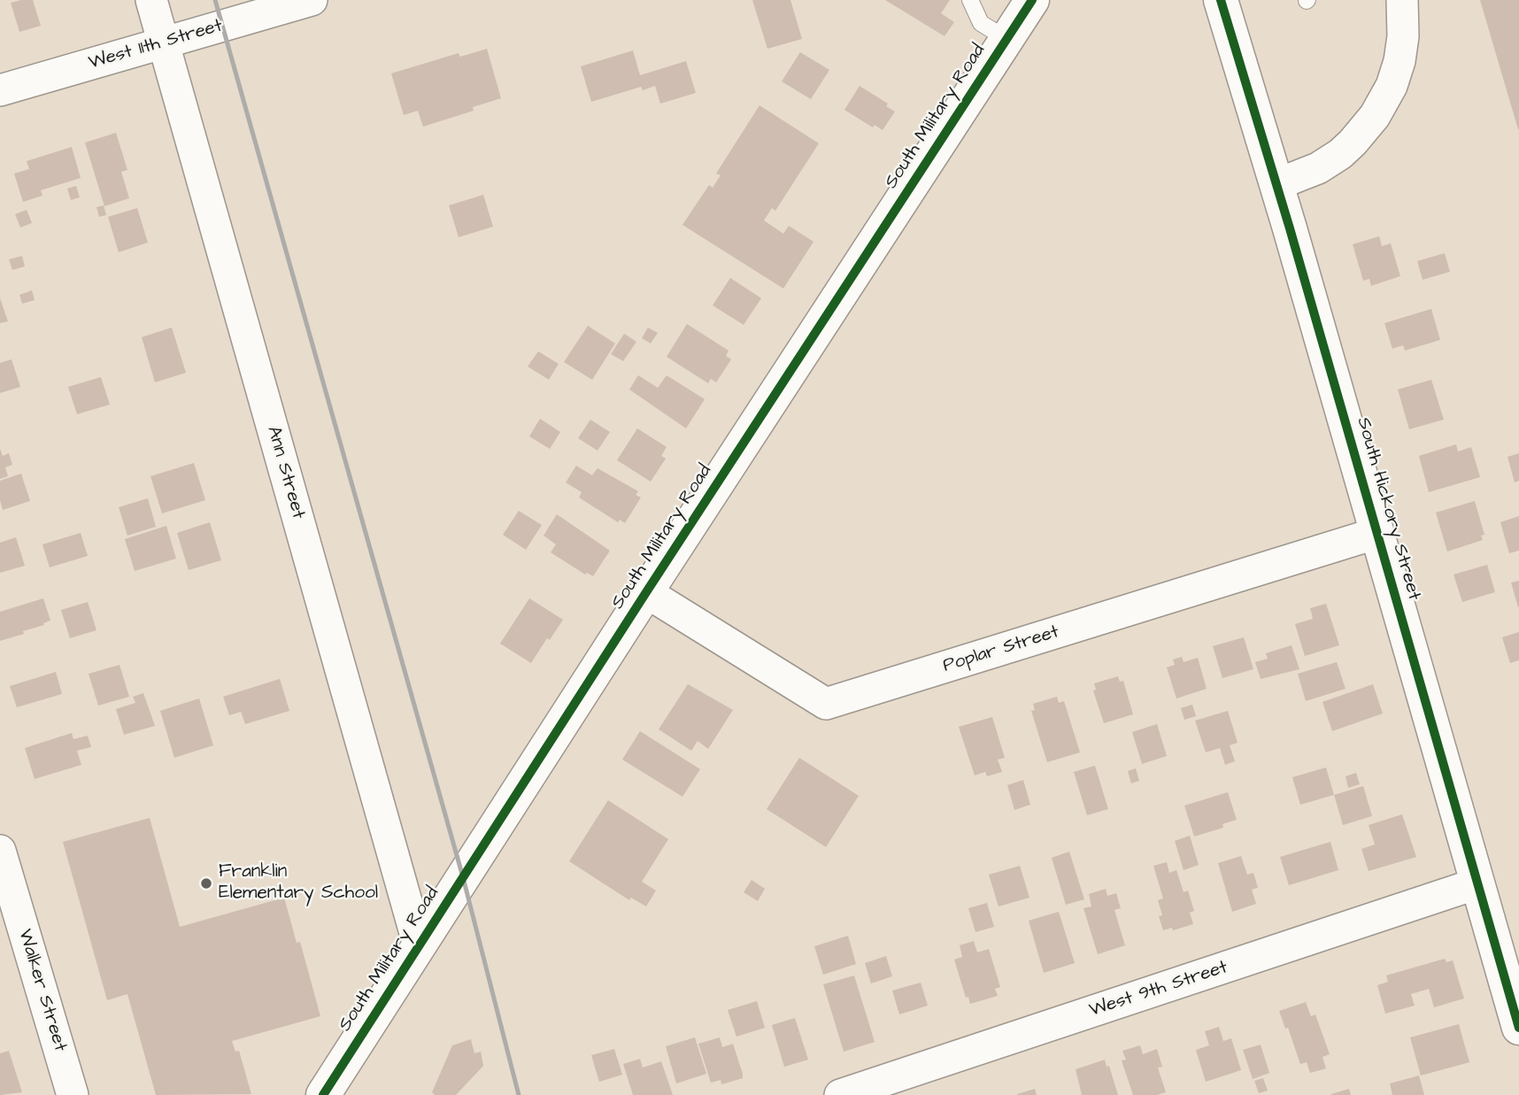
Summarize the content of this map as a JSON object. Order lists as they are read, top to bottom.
{
  "streets": {
    "main road": ["South Military Road", "South Hickory Street"],
    "street": [
      "West 11th Street",
      "Ann Street",
      "Poplar Street",
      "West 9th Street",
      "Walker Street"
    ]
  },
  "crossings": [
    ["West 11th Street", "Ann Street"],
    ["South Military Road", "Ann Street"],
    ["South Military Road", "Poplar Street"],
    ["South Hickory Street", "Poplar Street"],
    ["South Hickory Street", "West 9th Street"]
  ],
  "places": ["Franklin Elementary School"]
}
